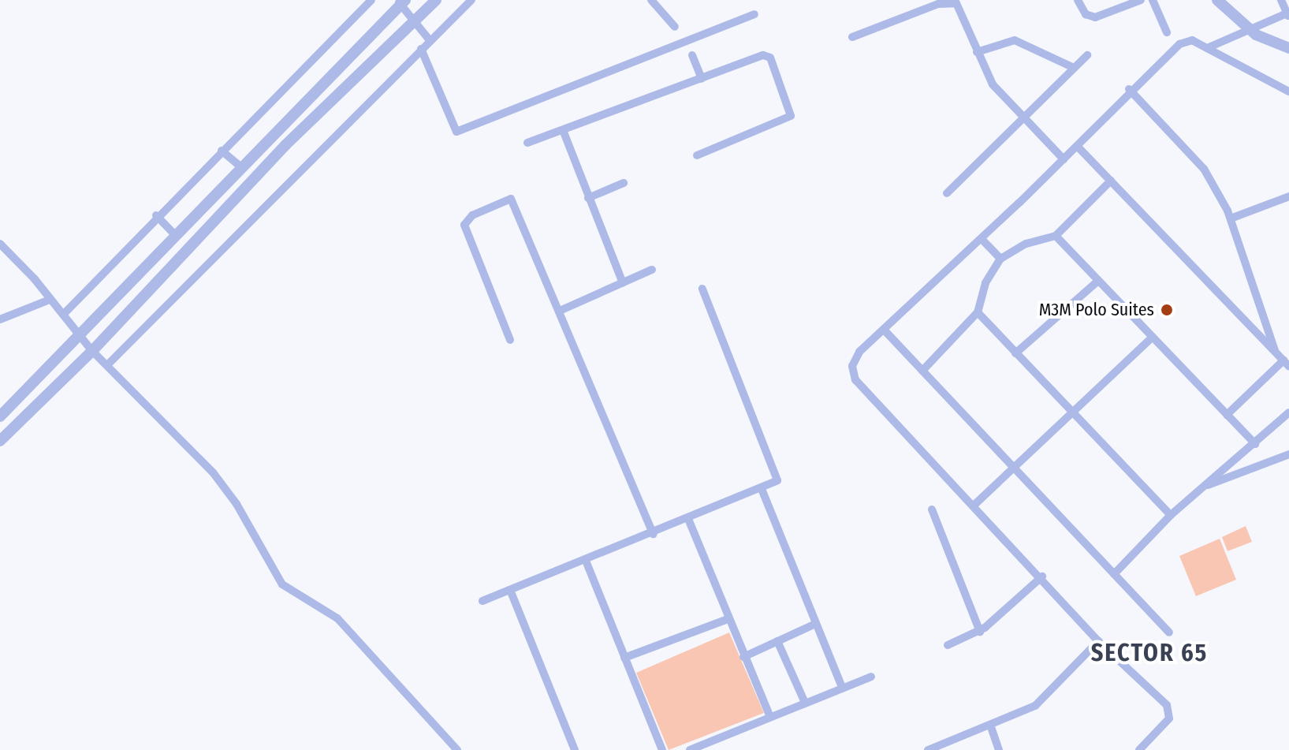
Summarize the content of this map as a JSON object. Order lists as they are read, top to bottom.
{
  "districts": ["SECTOR 65"],
  "places": ["M3M Polo Suites"]
}
